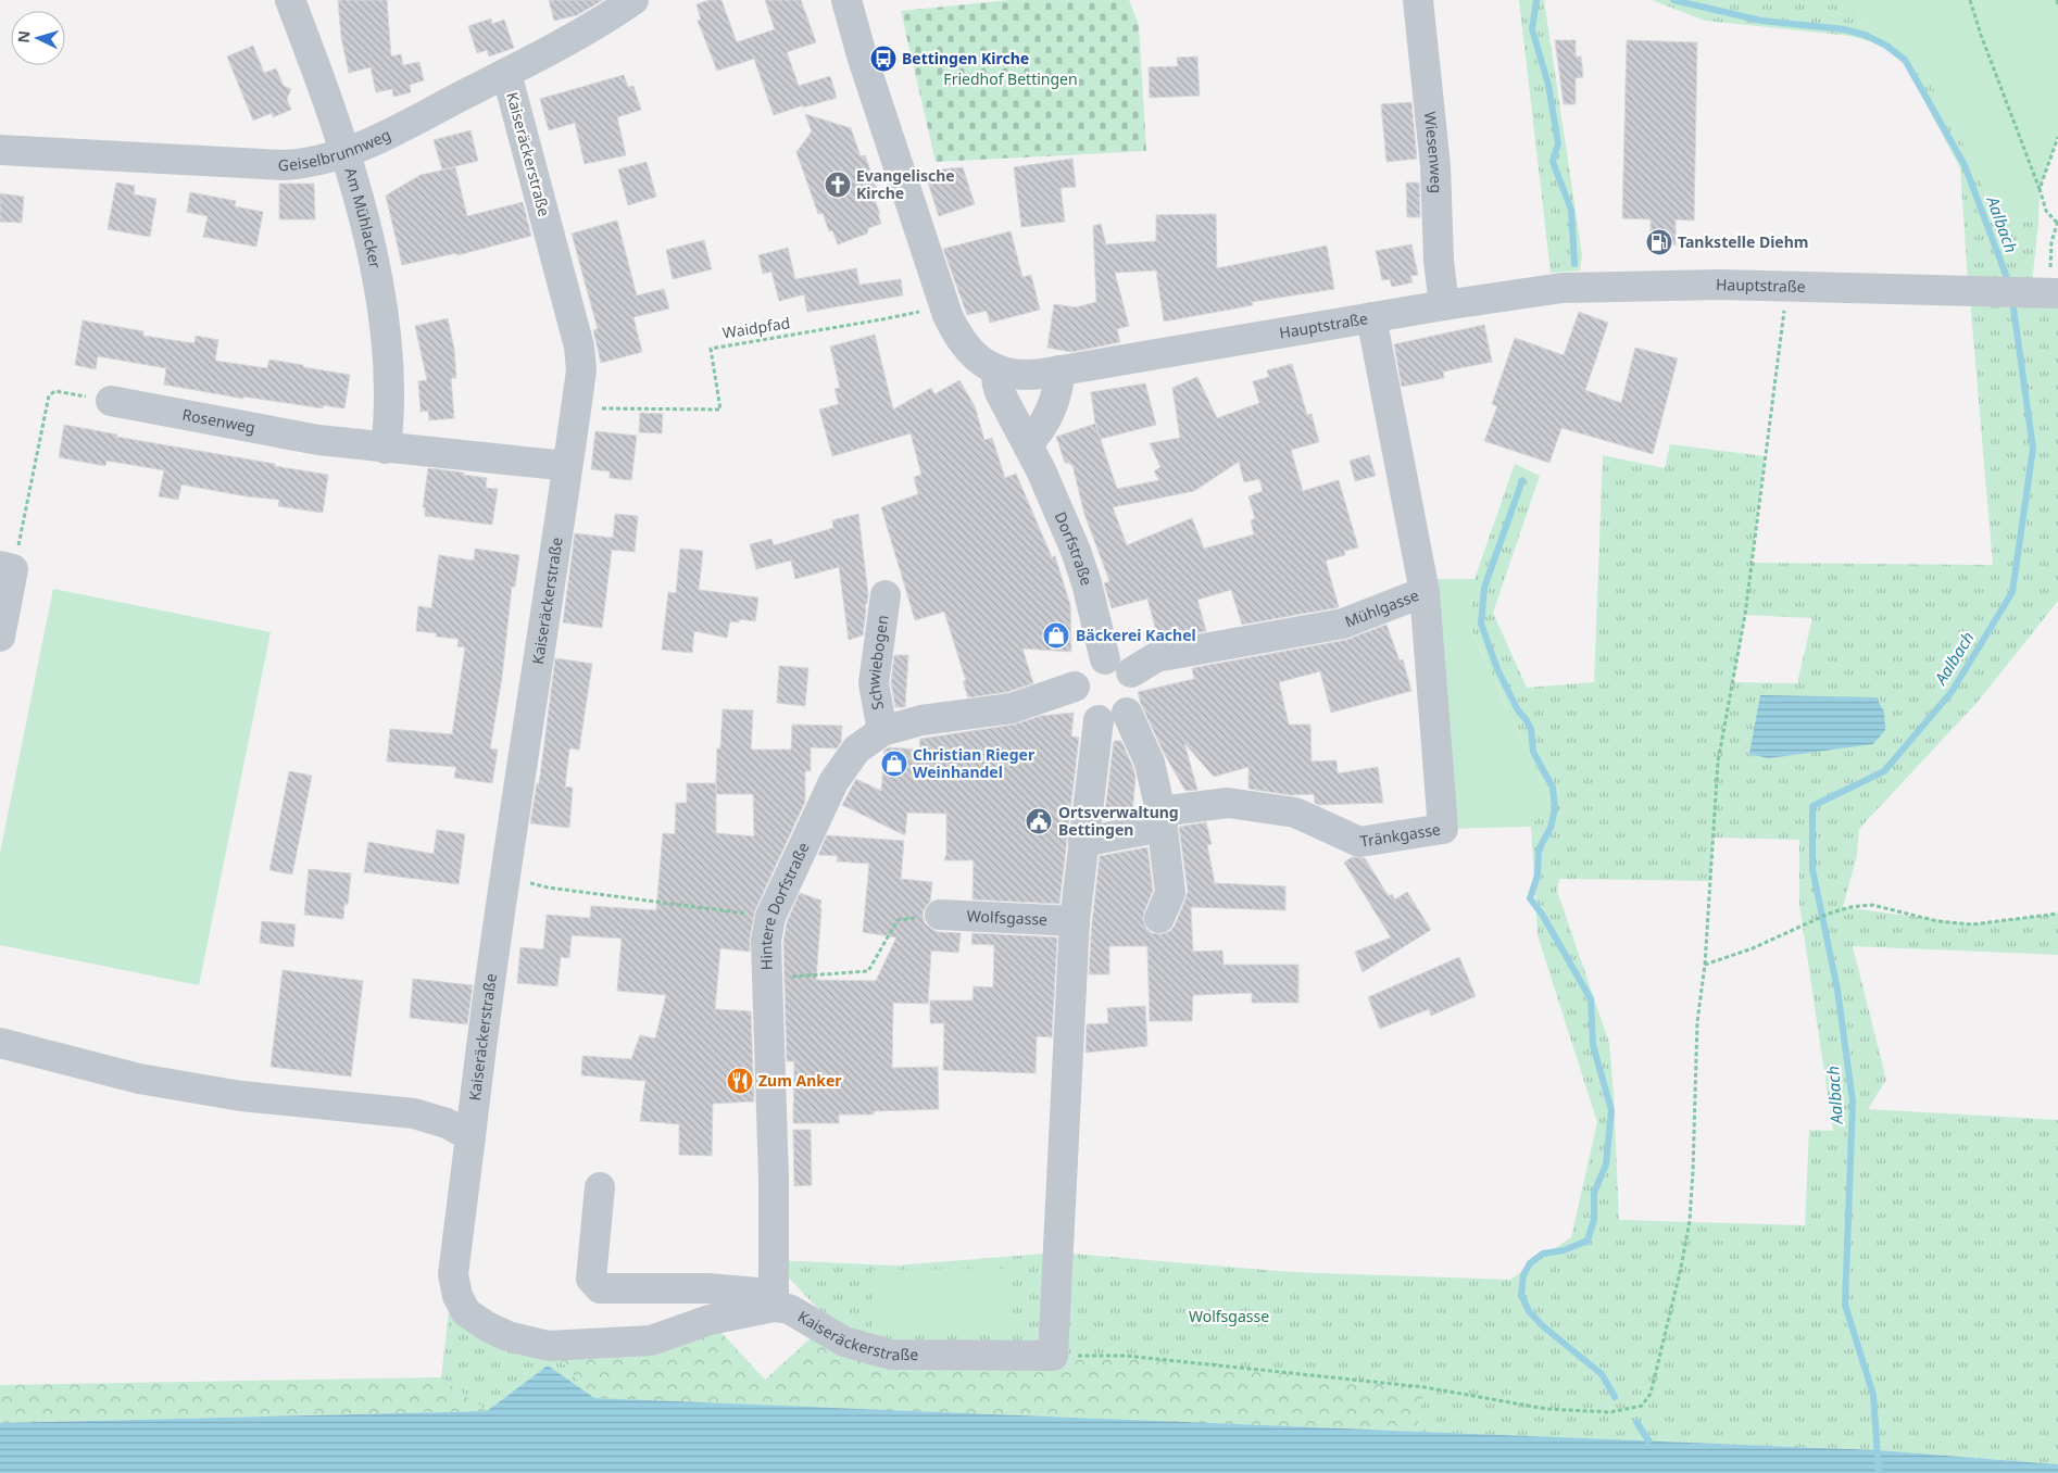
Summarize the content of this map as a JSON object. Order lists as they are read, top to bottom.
{
  "streets": {
    "street": [
      "Geiselbrunnweg",
      "Wiesenweg",
      "Kaiseräckerstraße",
      "Am Mühlacker",
      "Hauptstraße",
      "Rosenweg",
      "Dorfstraße",
      "Mühlgasse",
      "Schwiebogen",
      "Tränkgasse",
      "Hintere Dorfstraße",
      "Wolfsgasse"
    ],
    "path": ["Waidpfad"]
  },
  "crossings": [
    ["Geiselbrunnweg", "Kaiseräckerstraße"],
    ["Geiselbrunnweg", "Am Mühlacker"],
    ["Wiesenweg", "Hauptstraße"],
    ["Kaiseräckerstraße", "Waidpfad"],
    ["Kaiseräckerstraße", "Rosenweg"],
    ["Kaiseräckerstraße", "Hintere Dorfstraße"],
    ["Am Mühlacker", "Rosenweg"],
    ["Hauptstraße", "Waidpfad"],
    ["Hauptstraße", "Dorfstraße"],
    ["Hauptstraße", "Mühlgasse"],
    ["Dorfstraße", "Mühlgasse"],
    ["Dorfstraße", "Hintere Dorfstraße"],
    ["Mühlgasse", "Tränkgasse"],
    ["Mühlgasse", "Hintere Dorfstraße"],
    ["Schwiebogen", "Hintere Dorfstraße"]
  ],
  "water": ["Aalbach"],
  "parks": ["Friedhof Bettingen", "Wolfsgasse"],
  "places": {
    "bus stop": ["Bettingen Kirche"],
    "church": ["Evangelische Kirche"],
    "fuel station": ["Tankstelle Diehm"],
    "shop": ["Bäckerei Kachel", "Christian Rieger Weinhandel"],
    "public building": ["Ortsverwaltung Bettingen"],
    "restaurant": ["Zum Anker"]
  },
  "north": "left"
}
